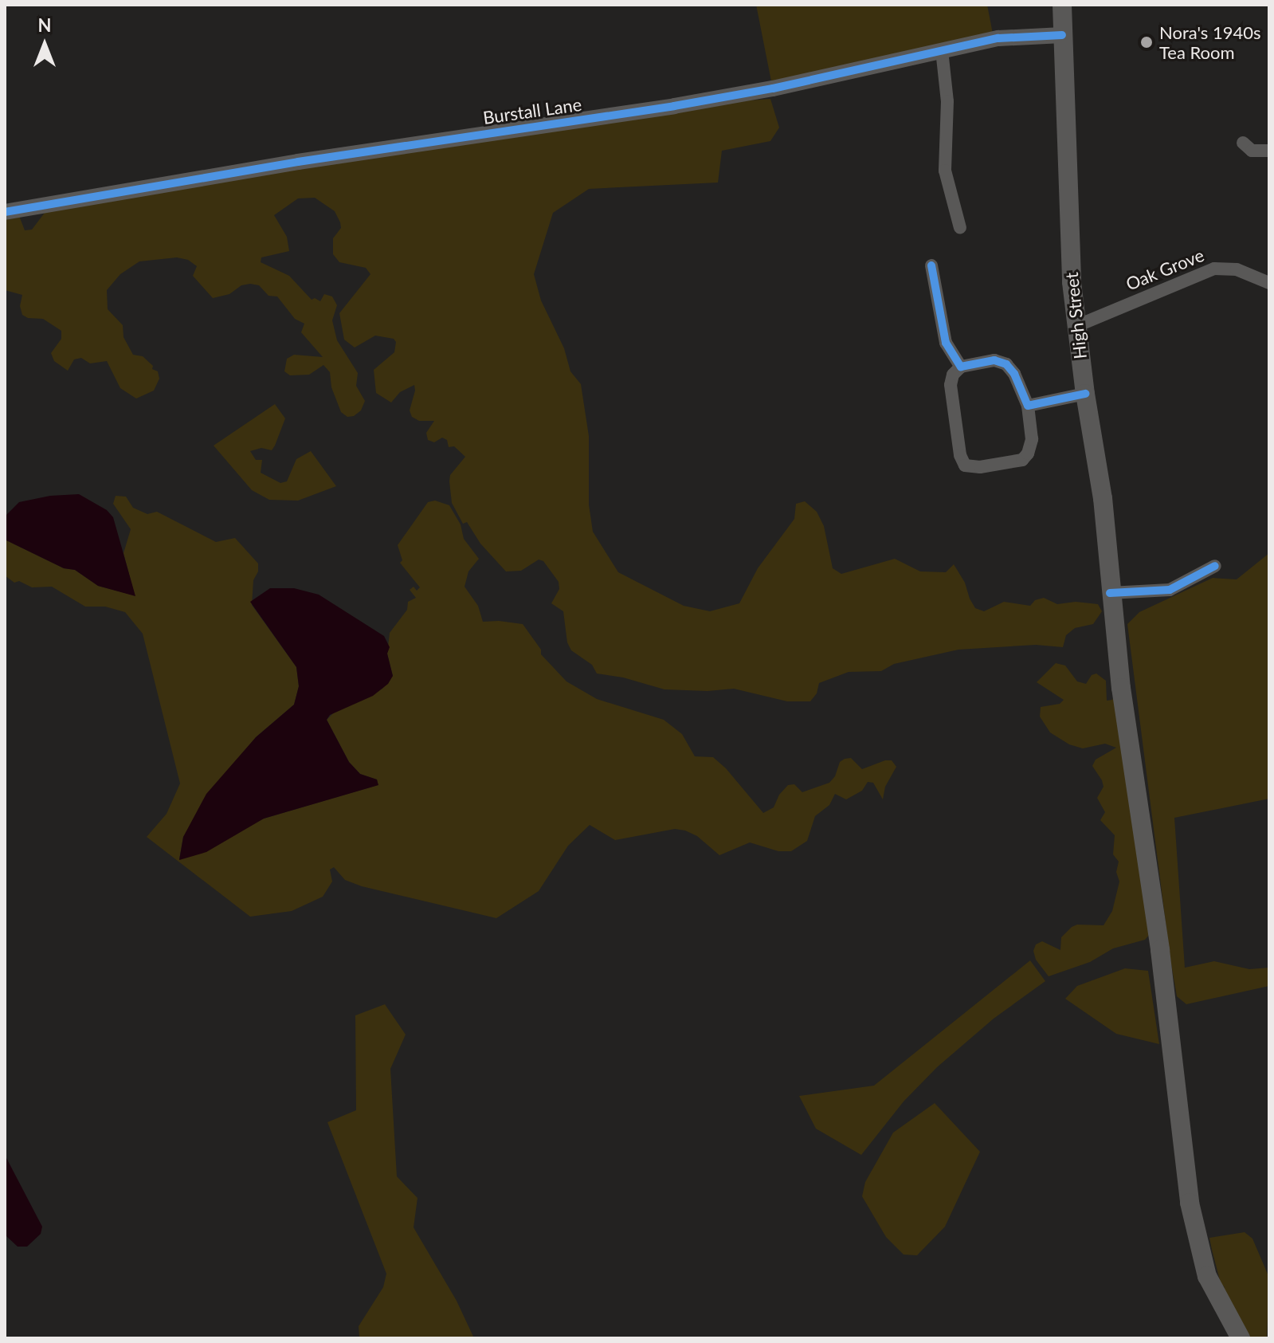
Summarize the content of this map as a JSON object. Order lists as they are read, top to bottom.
{
  "streets": {
    "main road": ["High Street"],
    "street": ["Burstall Lane", "Oak Grove"]
  },
  "crossings": [
    ["Burstall Lane", "High Street"],
    ["Oak Grove", "High Street"]
  ],
  "places": ["Nora's 1940s Tea Room"],
  "north": "top"
}
